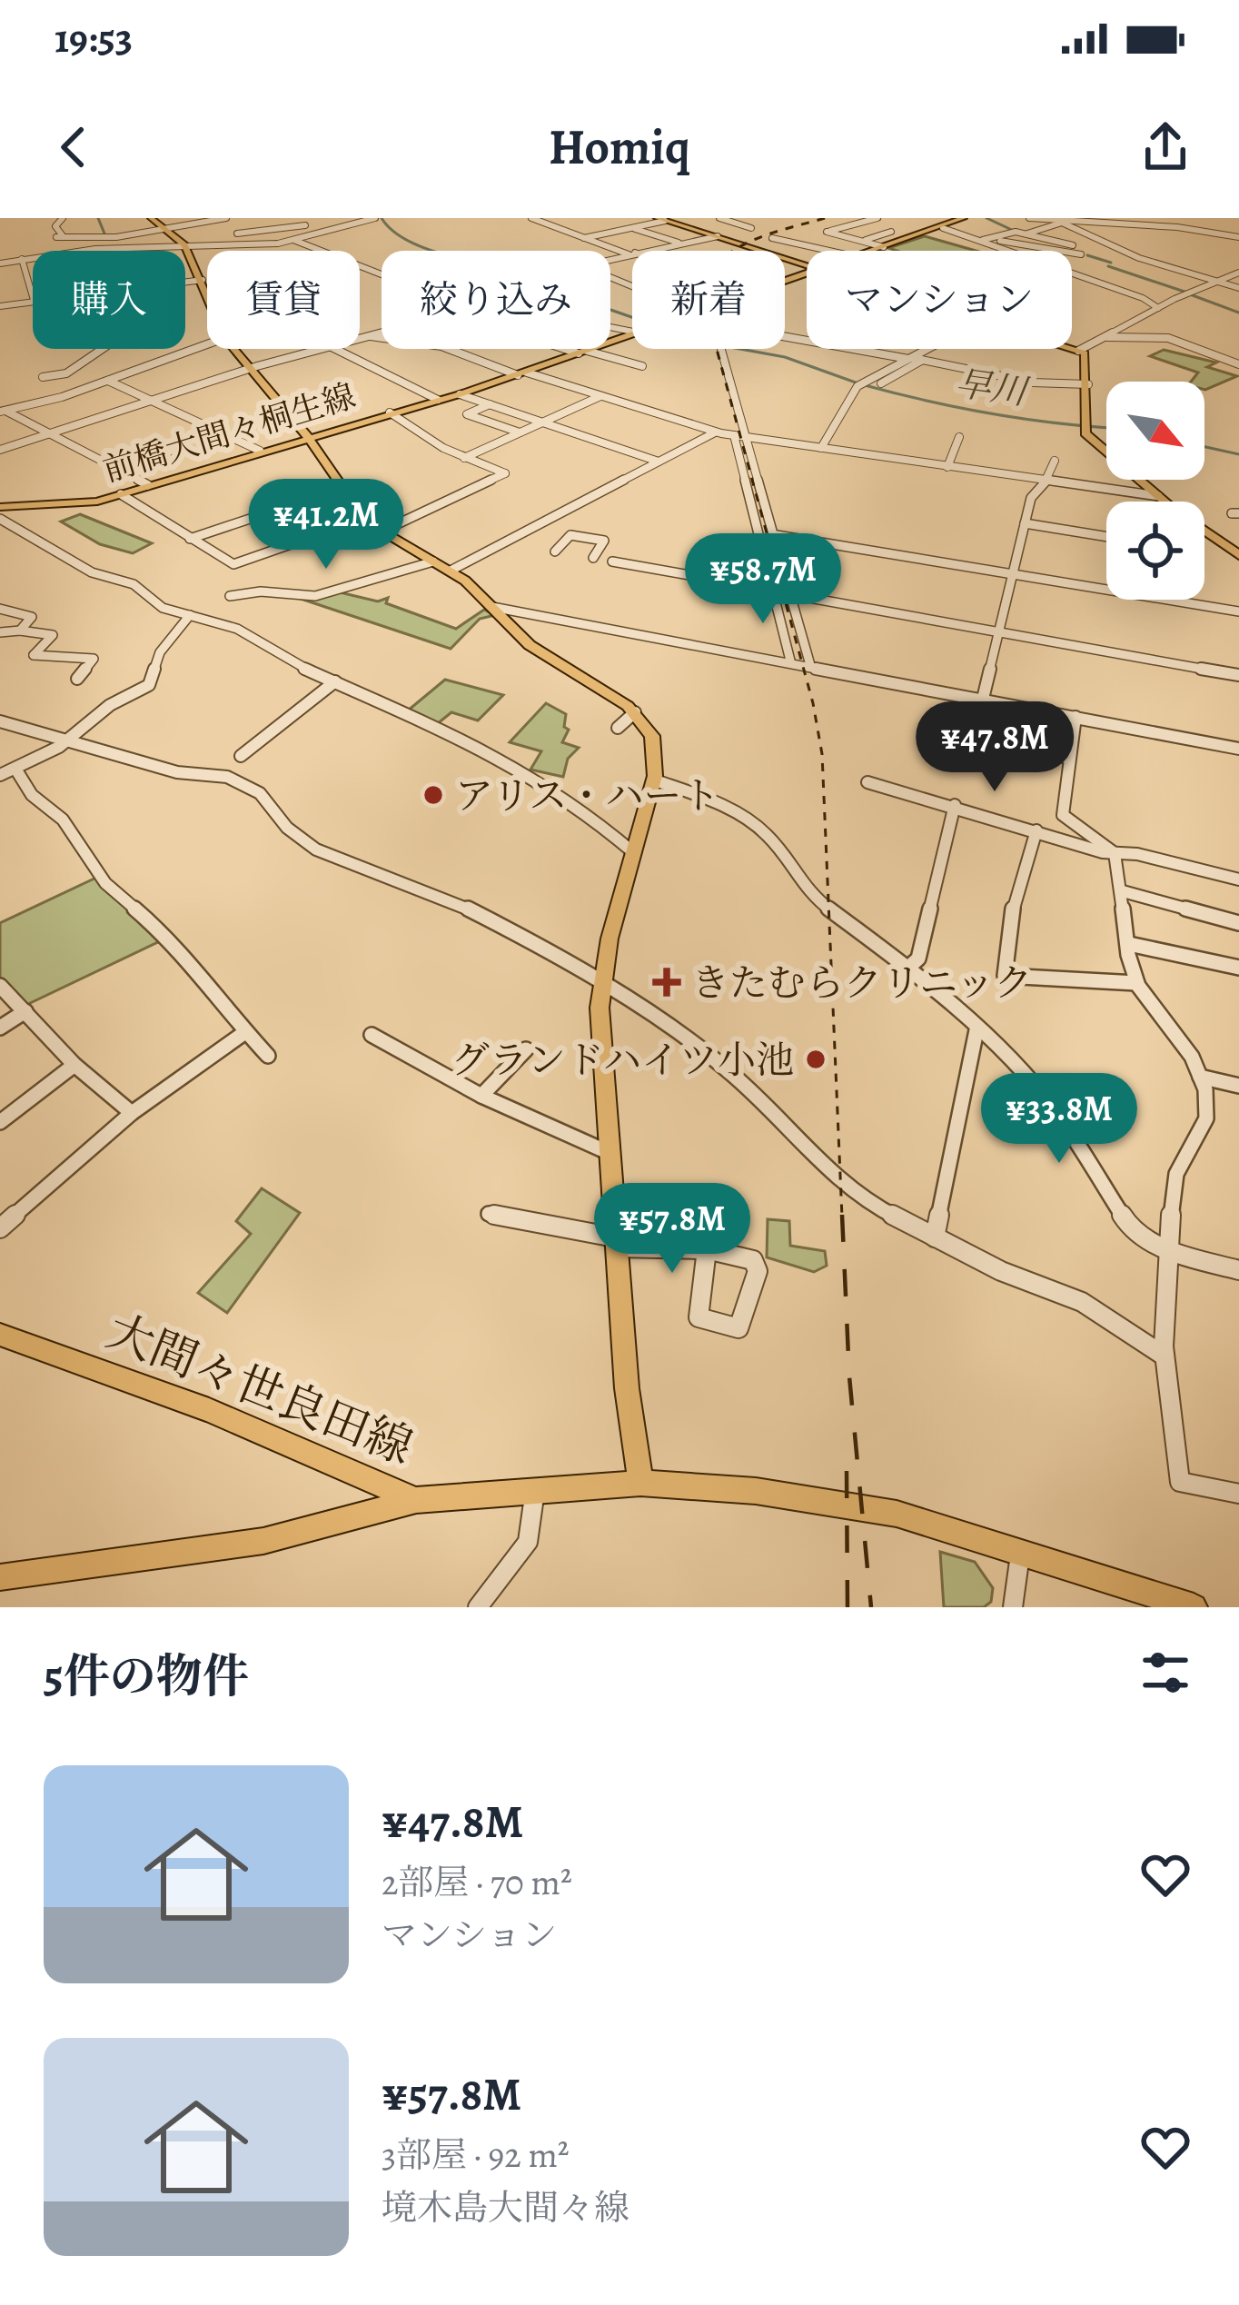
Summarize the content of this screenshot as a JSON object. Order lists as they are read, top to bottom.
{
  "streets": {
    "main road": ["前橋大間々桐生線", "大間々世良田線"]
  },
  "water": ["早川"],
  "places": {
    "other": ["アリス・ハート", "グランドハイツ小池"],
    "health": ["きたむらクリニック"]
  },
  "north": "bottom right",
  "page": {
    "status": "19:53",
    "header": "Homiq",
    "chip": [
      "購入",
      "賃貸",
      "絞り込み",
      "新着",
      "マンション"
    ],
    "price": [
      "¥41.2M",
      "¥58.7M",
      "¥47.8M",
      "¥33.8M",
      "¥57.8M"
    ],
    "heading": "5件の物件",
    "list": [
      {
        "name": "¥47.8M",
        "note": "2部屋 · 70 m² · マンション"
      },
      {
        "name": "¥57.8M",
        "note": "3部屋 · 92 m² · 境木島大間々線"
      }
    ]
  }
}
